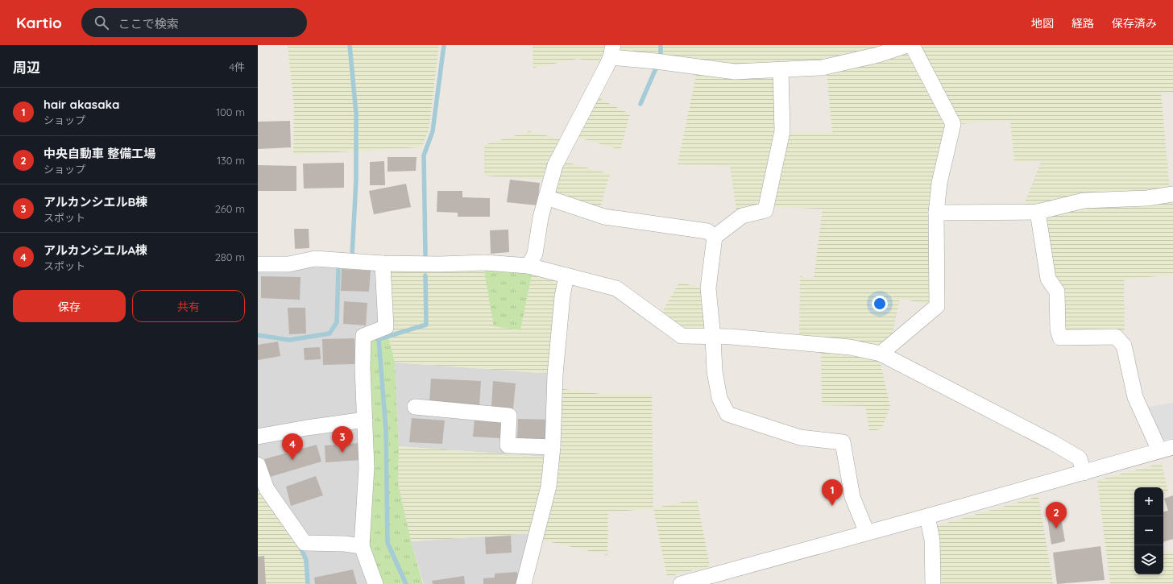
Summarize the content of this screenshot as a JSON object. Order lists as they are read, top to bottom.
{
  "page": {
    "header": "Kartio",
    "search": "ここで検索",
    "nav": ["地図", "経路", "保存済み"],
    "heading": ["周辺", "4件"],
    "list": [
      {
        "mark": "1",
        "name": "hair akasaka",
        "note": "ショップ",
        "value": "100 m"
      },
      {
        "mark": "2",
        "name": "中央自動車 整備工場",
        "note": "ショップ",
        "value": "130 m"
      },
      {
        "mark": "3",
        "name": "アルカンシエルB棟",
        "note": "スポット",
        "value": "260 m"
      },
      {
        "mark": "4",
        "name": "アルカンシエルA棟",
        "note": "スポット",
        "value": "280 m"
      }
    ],
    "buttons": ["保存", "共有"],
    "pins": [
      "3",
      "4",
      "1",
      "2"
    ],
    "map_buttons": ["+", "−"]
  }
}
